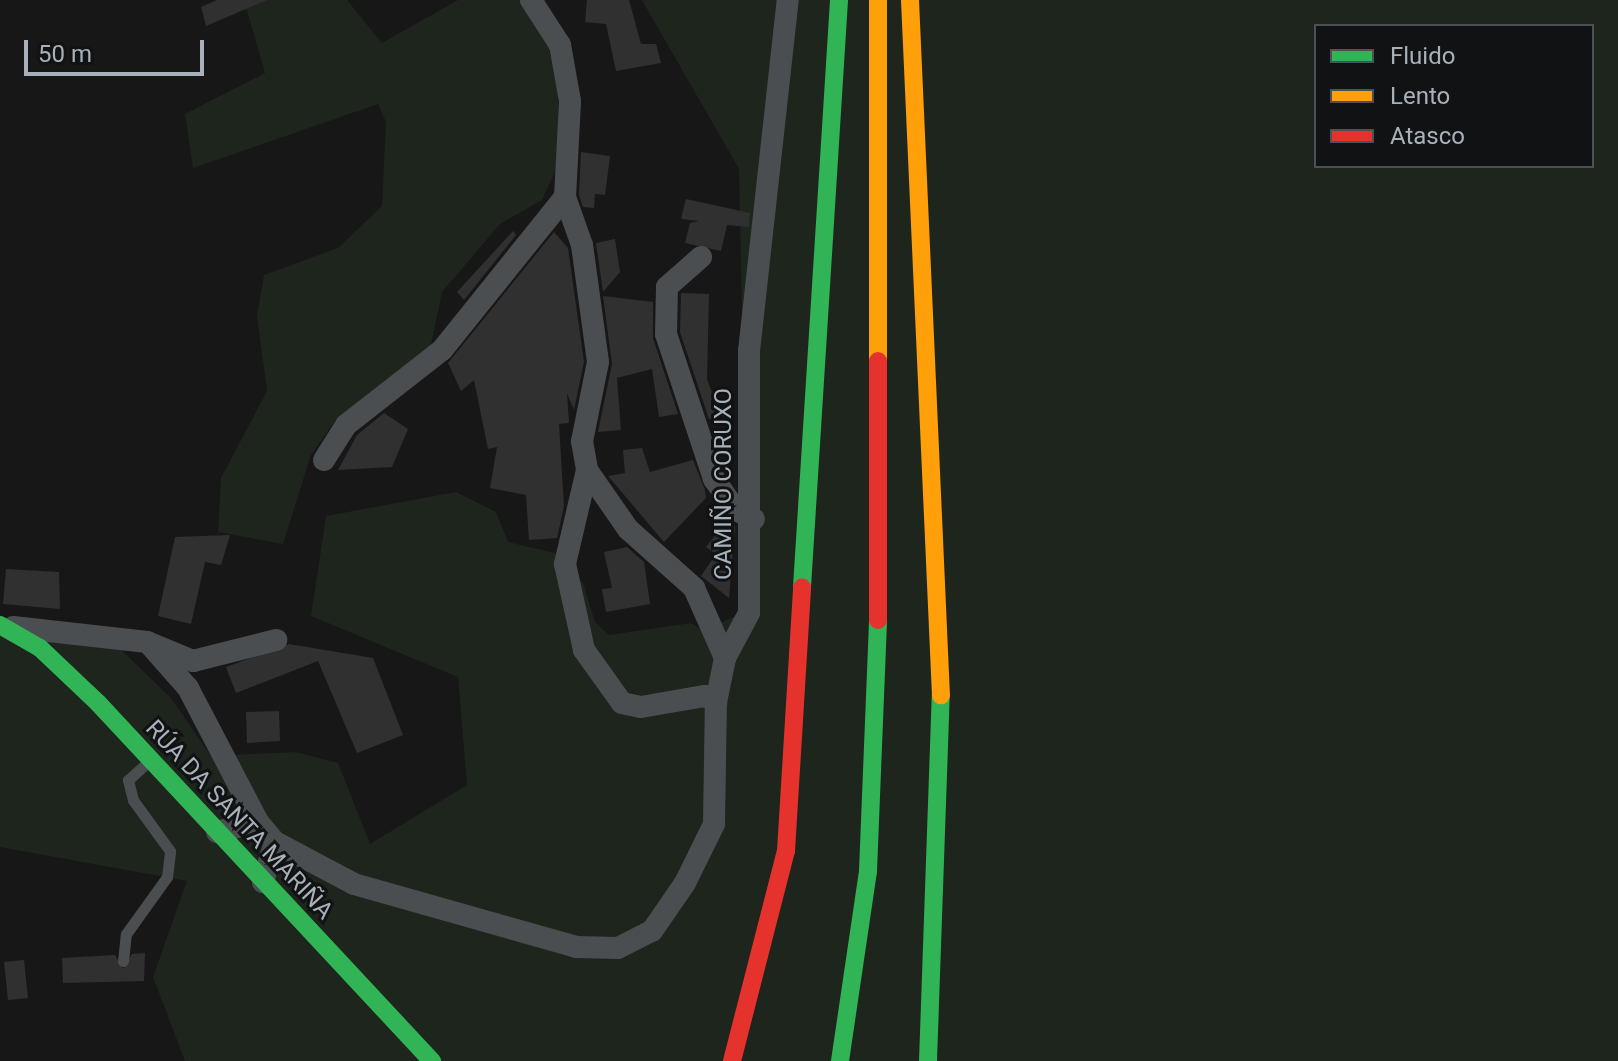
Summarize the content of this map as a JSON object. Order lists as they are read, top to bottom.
{
  "streets": {
    "main road": ["RÚA DA SANTA MARIÑA"],
    "street": ["CAMIÑO CORUXO"]
  },
  "legend": ["Fluido", "Lento", "Atasco"],
  "scale_bar": "50 m"
}
